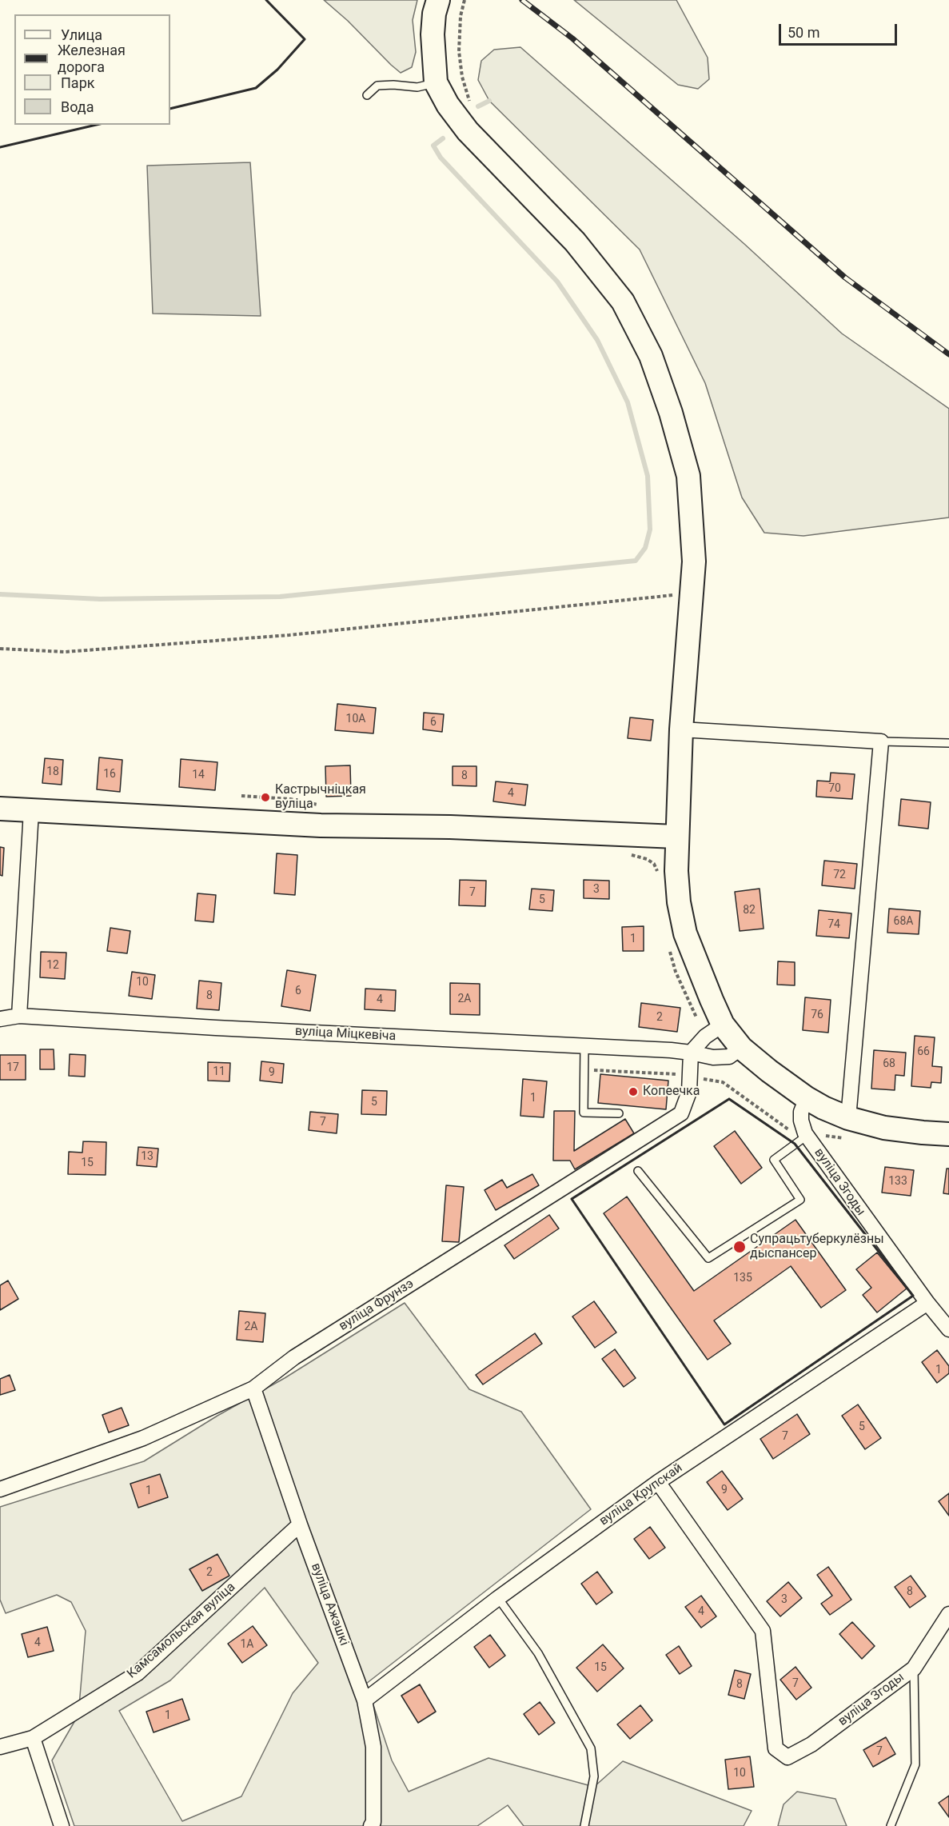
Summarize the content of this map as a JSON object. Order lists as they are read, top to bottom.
{
  "streets": {
    "street": [
      "вуліца Міцкевіча",
      "вуліца Згоды",
      "вуліца Фрунзэ",
      "вуліца Крупскай",
      "вуліца Ажэшкі",
      "Камсамольская вуліца"
    ]
  },
  "crossings": [
    ["вуліца Міцкевіча", "вуліца Фрунзэ"],
    ["вуліца Згоды", "вуліца Крупскай"],
    ["вуліца Фрунзэ", "вуліца Ажэшкі"],
    ["вуліца Крупскай", "вуліца Ажэшкі"],
    ["вуліца Ажэшкі", "Камсамольская вуліца"]
  ],
  "places": ["Кастрычніцкая вуліца", "Копеечка", "Супрацьтуберкулёзны дыспансер"],
  "house_numbers": [
    "10А",
    "6",
    "18",
    "16",
    "14",
    "8",
    "70",
    "4",
    "72",
    "3",
    "7",
    "5",
    "82",
    "68А",
    "74",
    "1",
    "12",
    "10",
    "6",
    "8",
    "2А",
    "4",
    "76",
    "2",
    "66",
    "68",
    "17",
    "11",
    "9",
    "1",
    "5",
    "7",
    "13",
    "15",
    "133",
    "135",
    "2А",
    "1",
    "5",
    "7",
    "9",
    "1",
    "2",
    "8",
    "3",
    "4",
    "4",
    "1А",
    "15",
    "7",
    "8",
    "1",
    "7",
    "10"
  ],
  "legend": [
    "Улица",
    "Железная дорога",
    "Парк",
    "Вода"
  ],
  "scale_bar": "50 m"
}
